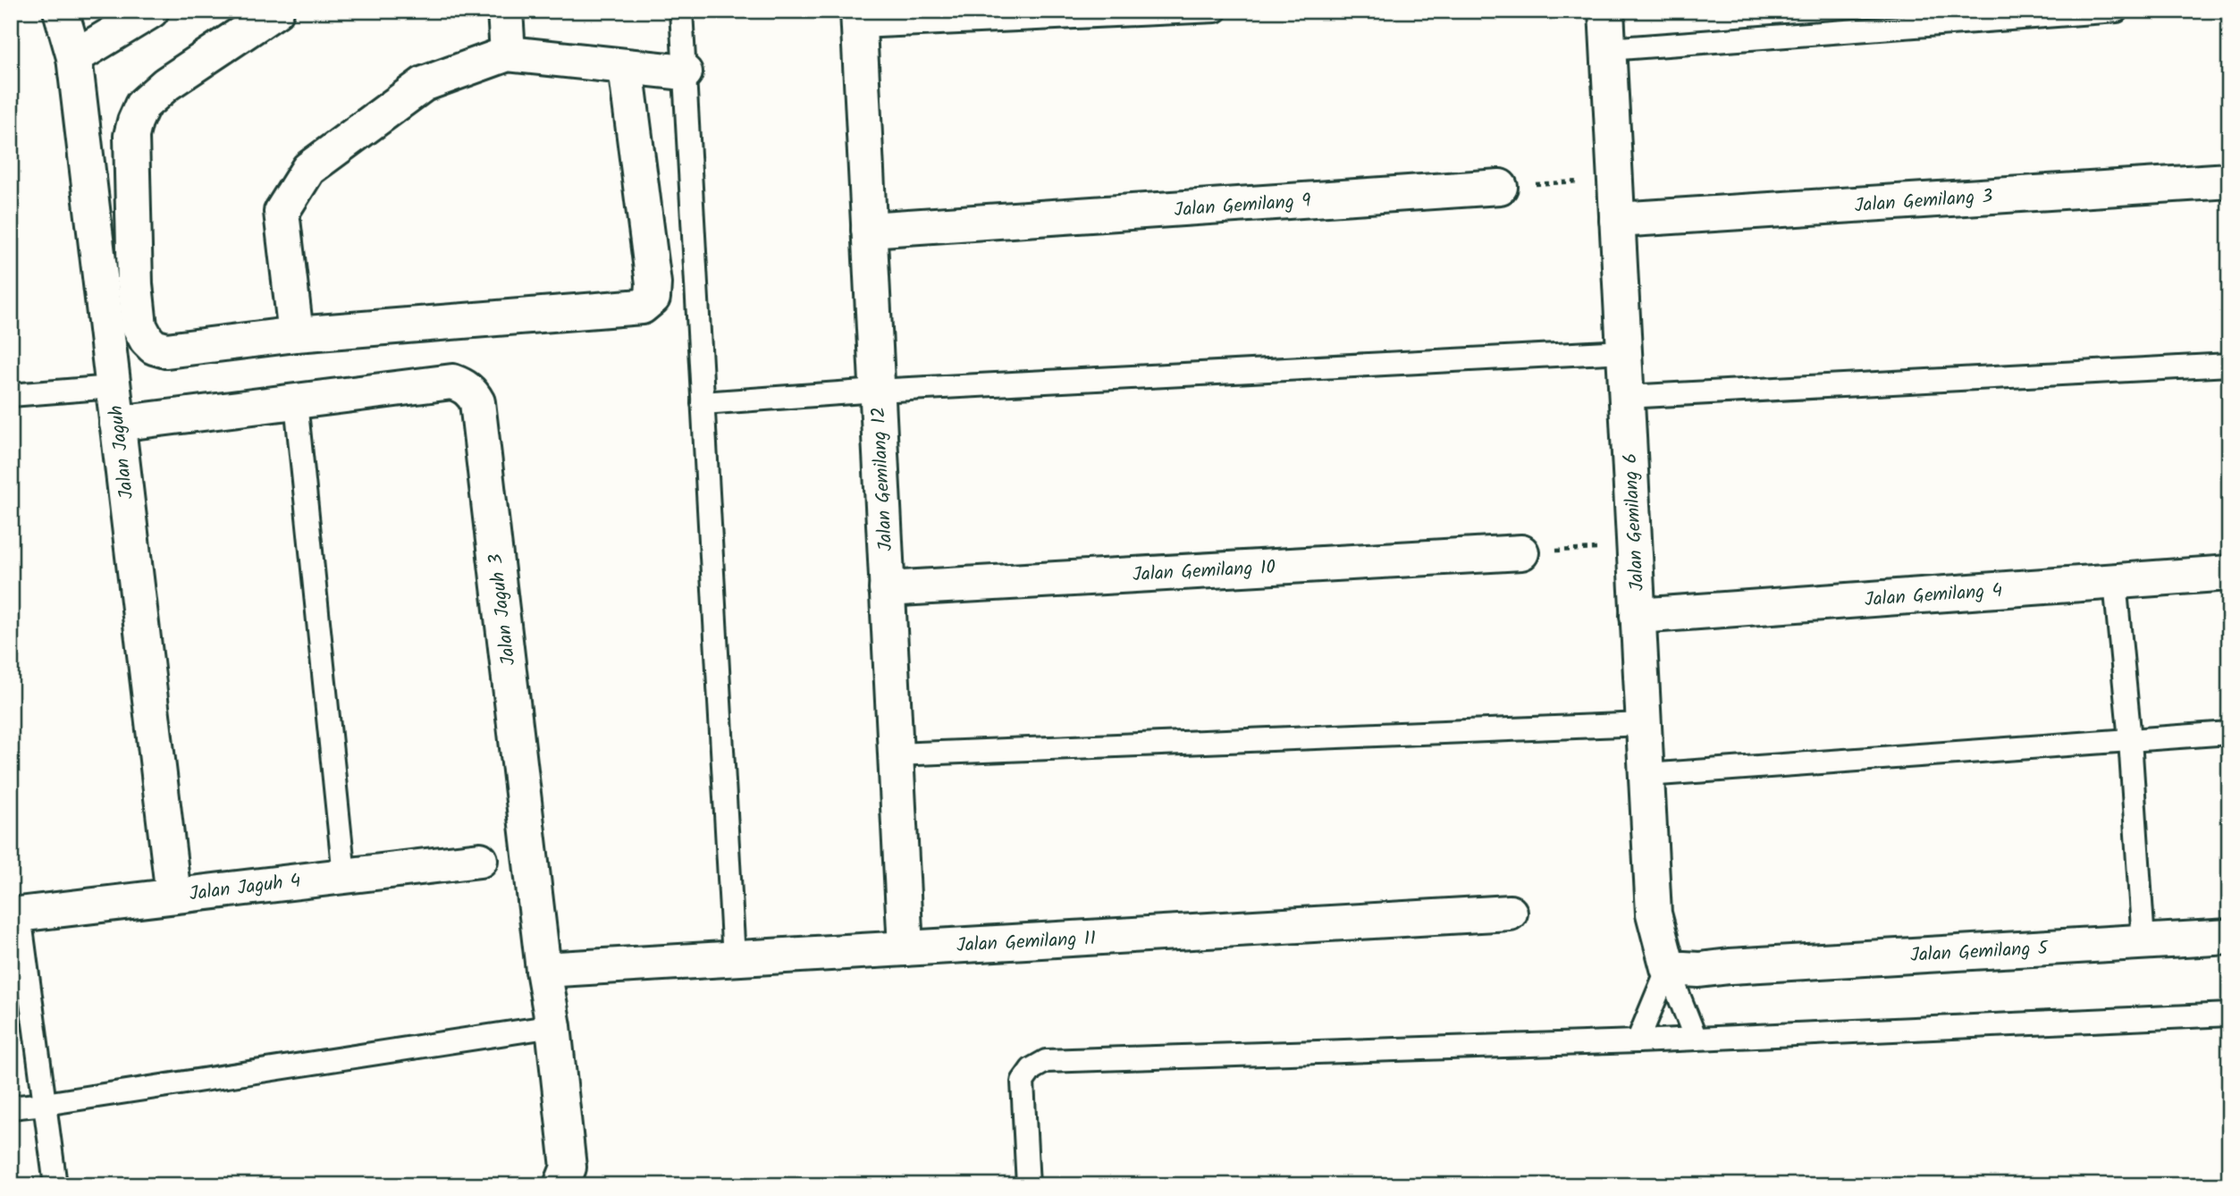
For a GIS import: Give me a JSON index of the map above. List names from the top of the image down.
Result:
{
  "streets": {
    "street": [
      "Jalan Gemilang 3",
      "Jalan Gemilang 9",
      "Jalan Jaguh",
      "Jalan Gemilang 12",
      "Jalan Gemilang 6",
      "Jalan Gemilang 10",
      "Jalan Gemilang 4",
      "Jalan Jaguh 3",
      "Jalan Jaguh 4",
      "Jalan Gemilang 11",
      "Jalan Gemilang 5"
    ]
  },
  "crossings": [
    ["Jalan Gemilang 3", "Jalan Gemilang 6"],
    ["Jalan Gemilang 9", "Jalan Gemilang 12"],
    ["Jalan Jaguh", "Jalan Jaguh 3"],
    ["Jalan Jaguh", "Jalan Jaguh 4"],
    ["Jalan Gemilang 12", "Jalan Gemilang 10"],
    ["Jalan Gemilang 12", "Jalan Gemilang 11"],
    ["Jalan Gemilang 6", "Jalan Gemilang 4"],
    ["Jalan Gemilang 6", "Jalan Gemilang 5"],
    ["Jalan Jaguh 3", "Jalan Gemilang 11"]
  ]
}
